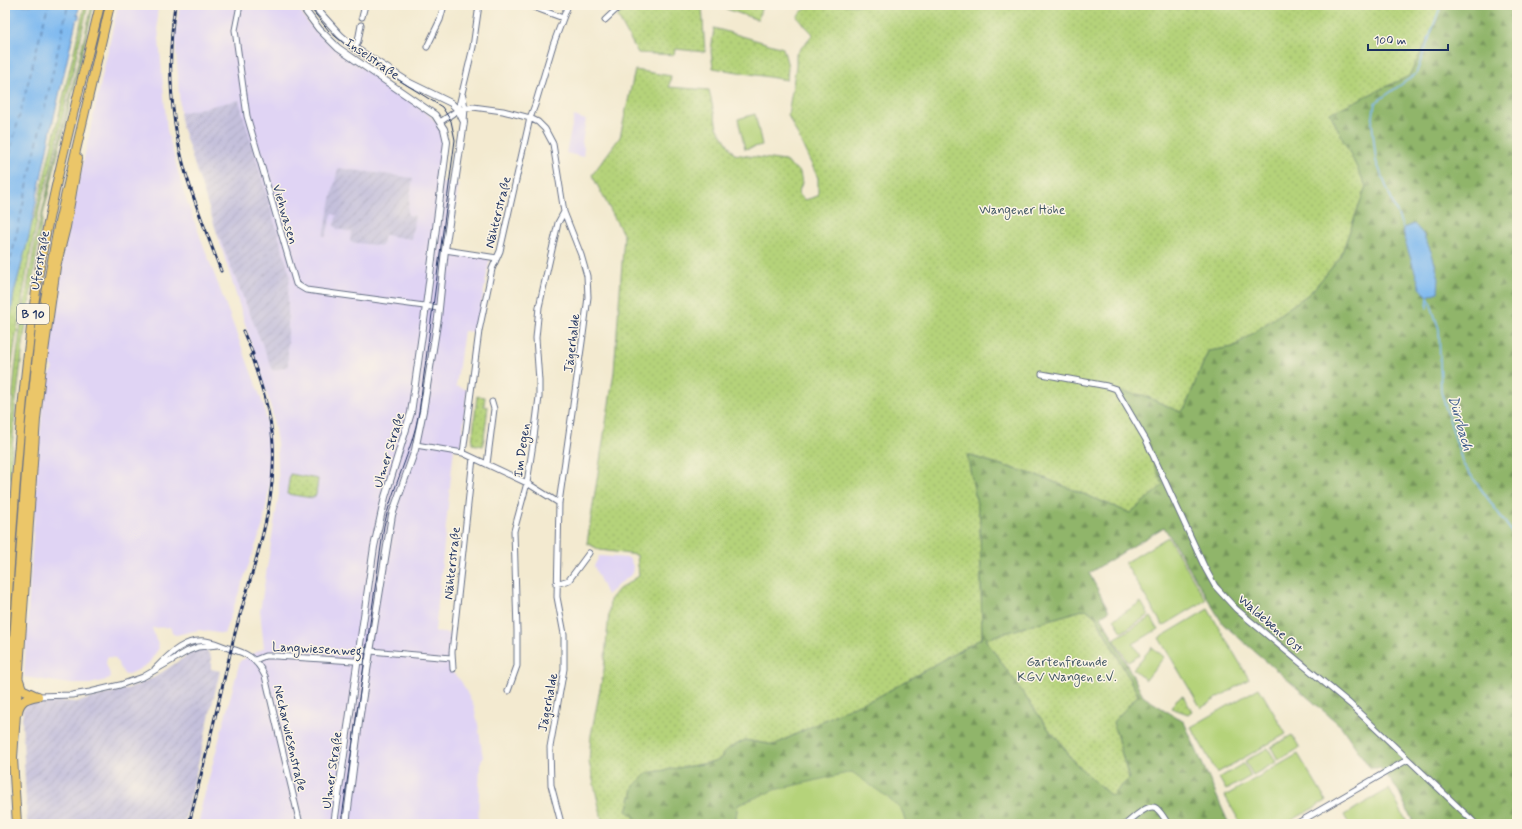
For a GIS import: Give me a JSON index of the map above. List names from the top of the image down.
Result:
{
  "streets": {
    "highway": ["Uferstraße", "B 10"],
    "street": [
      "Inselstraße",
      "Nähterstraße",
      "Viehwasen",
      "Jägerhalde",
      "Ulmer Straße",
      "Im Degen",
      "Waldebene Ost",
      "Langwiesenweg",
      "Neckarwiesenstraße"
    ]
  },
  "crossings": [
    ["Inselstraße", "Ulmer Straße"],
    ["Nähterstraße", "Jägerhalde"],
    ["Nähterstraße", "Langwiesenweg"],
    ["Viehwasen", "Ulmer Straße"],
    ["Jägerhalde", "Im Degen"],
    ["Ulmer Straße", "Langwiesenweg"],
    ["Langwiesenweg", "Neckarwiesenstraße"]
  ],
  "water": ["Dürrbach"],
  "parks": ["Wangener Höhe", "Gartenfreunde KGV Wangen e.V."],
  "scale_bar": "100 m"
}
